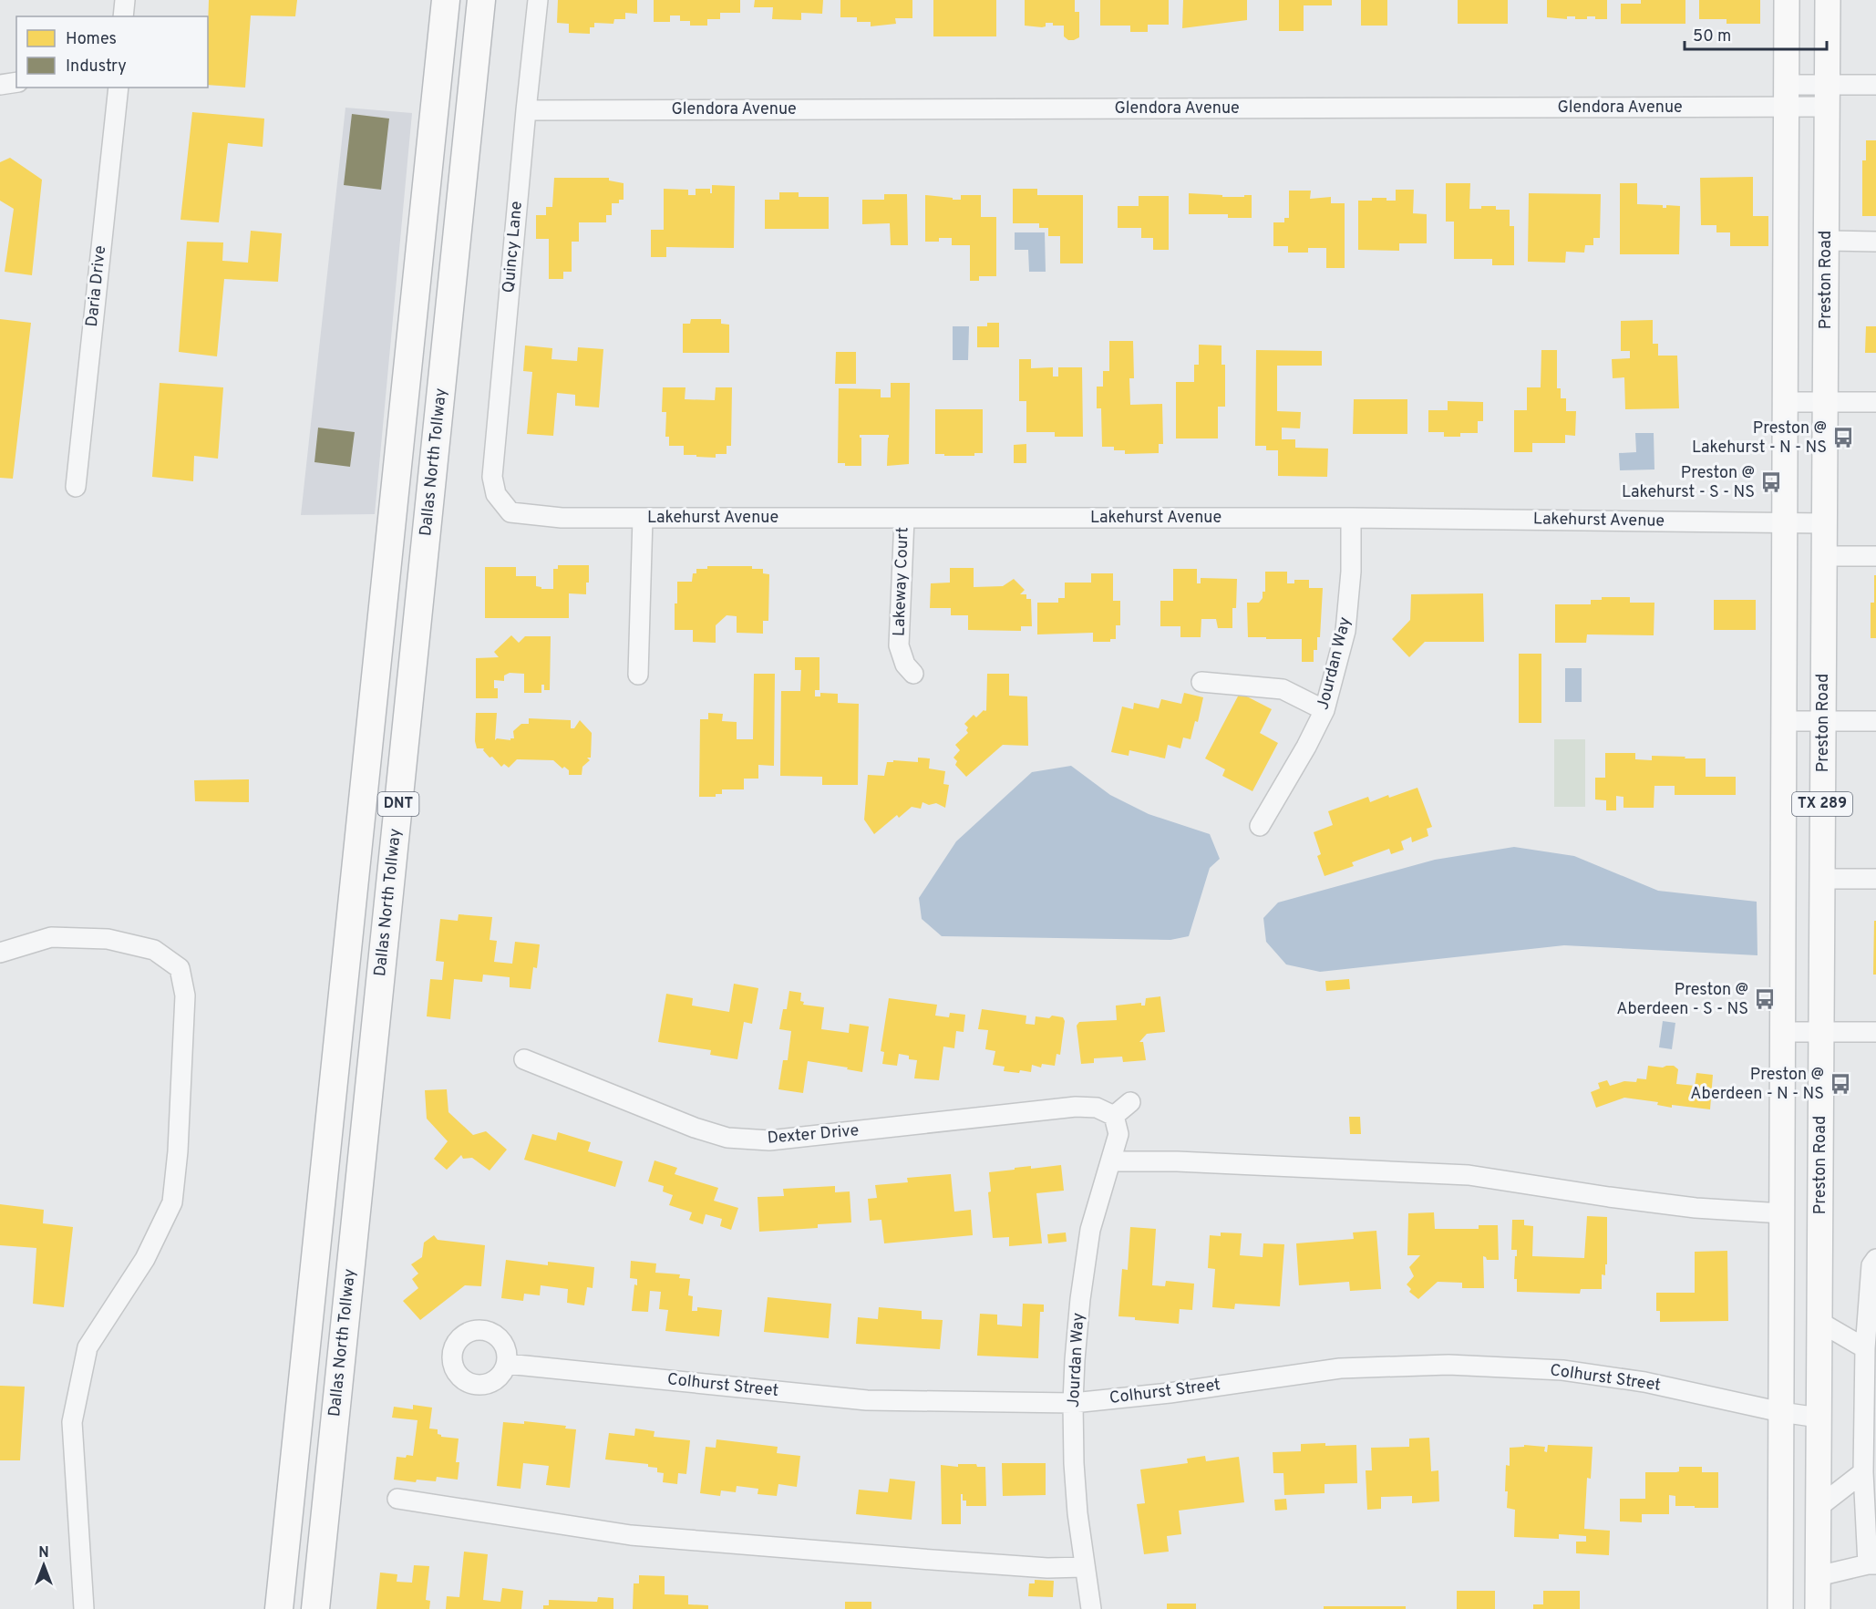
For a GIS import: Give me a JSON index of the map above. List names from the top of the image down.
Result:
{
  "streets": {
    "highway": ["Dallas North Tollway", "DNT"],
    "main road": ["Preston Road", "TX 289"],
    "street": [
      "Glendora Avenue",
      "Quincy Lane",
      "Daria Drive",
      "Lakehurst Avenue",
      "Lakeway Court",
      "Jourdan Way",
      "Dexter Drive",
      "Colhurst Street"
    ]
  },
  "crossings": [
    ["Glendora Avenue", "Quincy Lane"],
    ["Glendora Avenue", "Preston Road"],
    ["Glendora Avenue", "TX 289"],
    ["Quincy Lane", "Lakehurst Avenue"],
    ["Preston Road", "Lakehurst Avenue"],
    ["Preston Road", "Colhurst Street"],
    ["Lakehurst Avenue", "Lakeway Court"],
    ["Lakehurst Avenue", "Jourdan Way"],
    ["Lakehurst Avenue", "TX 289"],
    ["Jourdan Way", "Dexter Drive"],
    ["Jourdan Way", "Colhurst Street"],
    ["TX 289", "Colhurst Street"]
  ],
  "places": {
    "bus stop": [
      "Preston @ Lakehurst - N - NS",
      "Preston @ Lakehurst - S - NS",
      "Preston @ Aberdeen - S - NS",
      "Preston @ Aberdeen - N - NS"
    ]
  },
  "legend": ["Homes", "Industry"],
  "scale_bar": "50 m",
  "north": "top"
}
